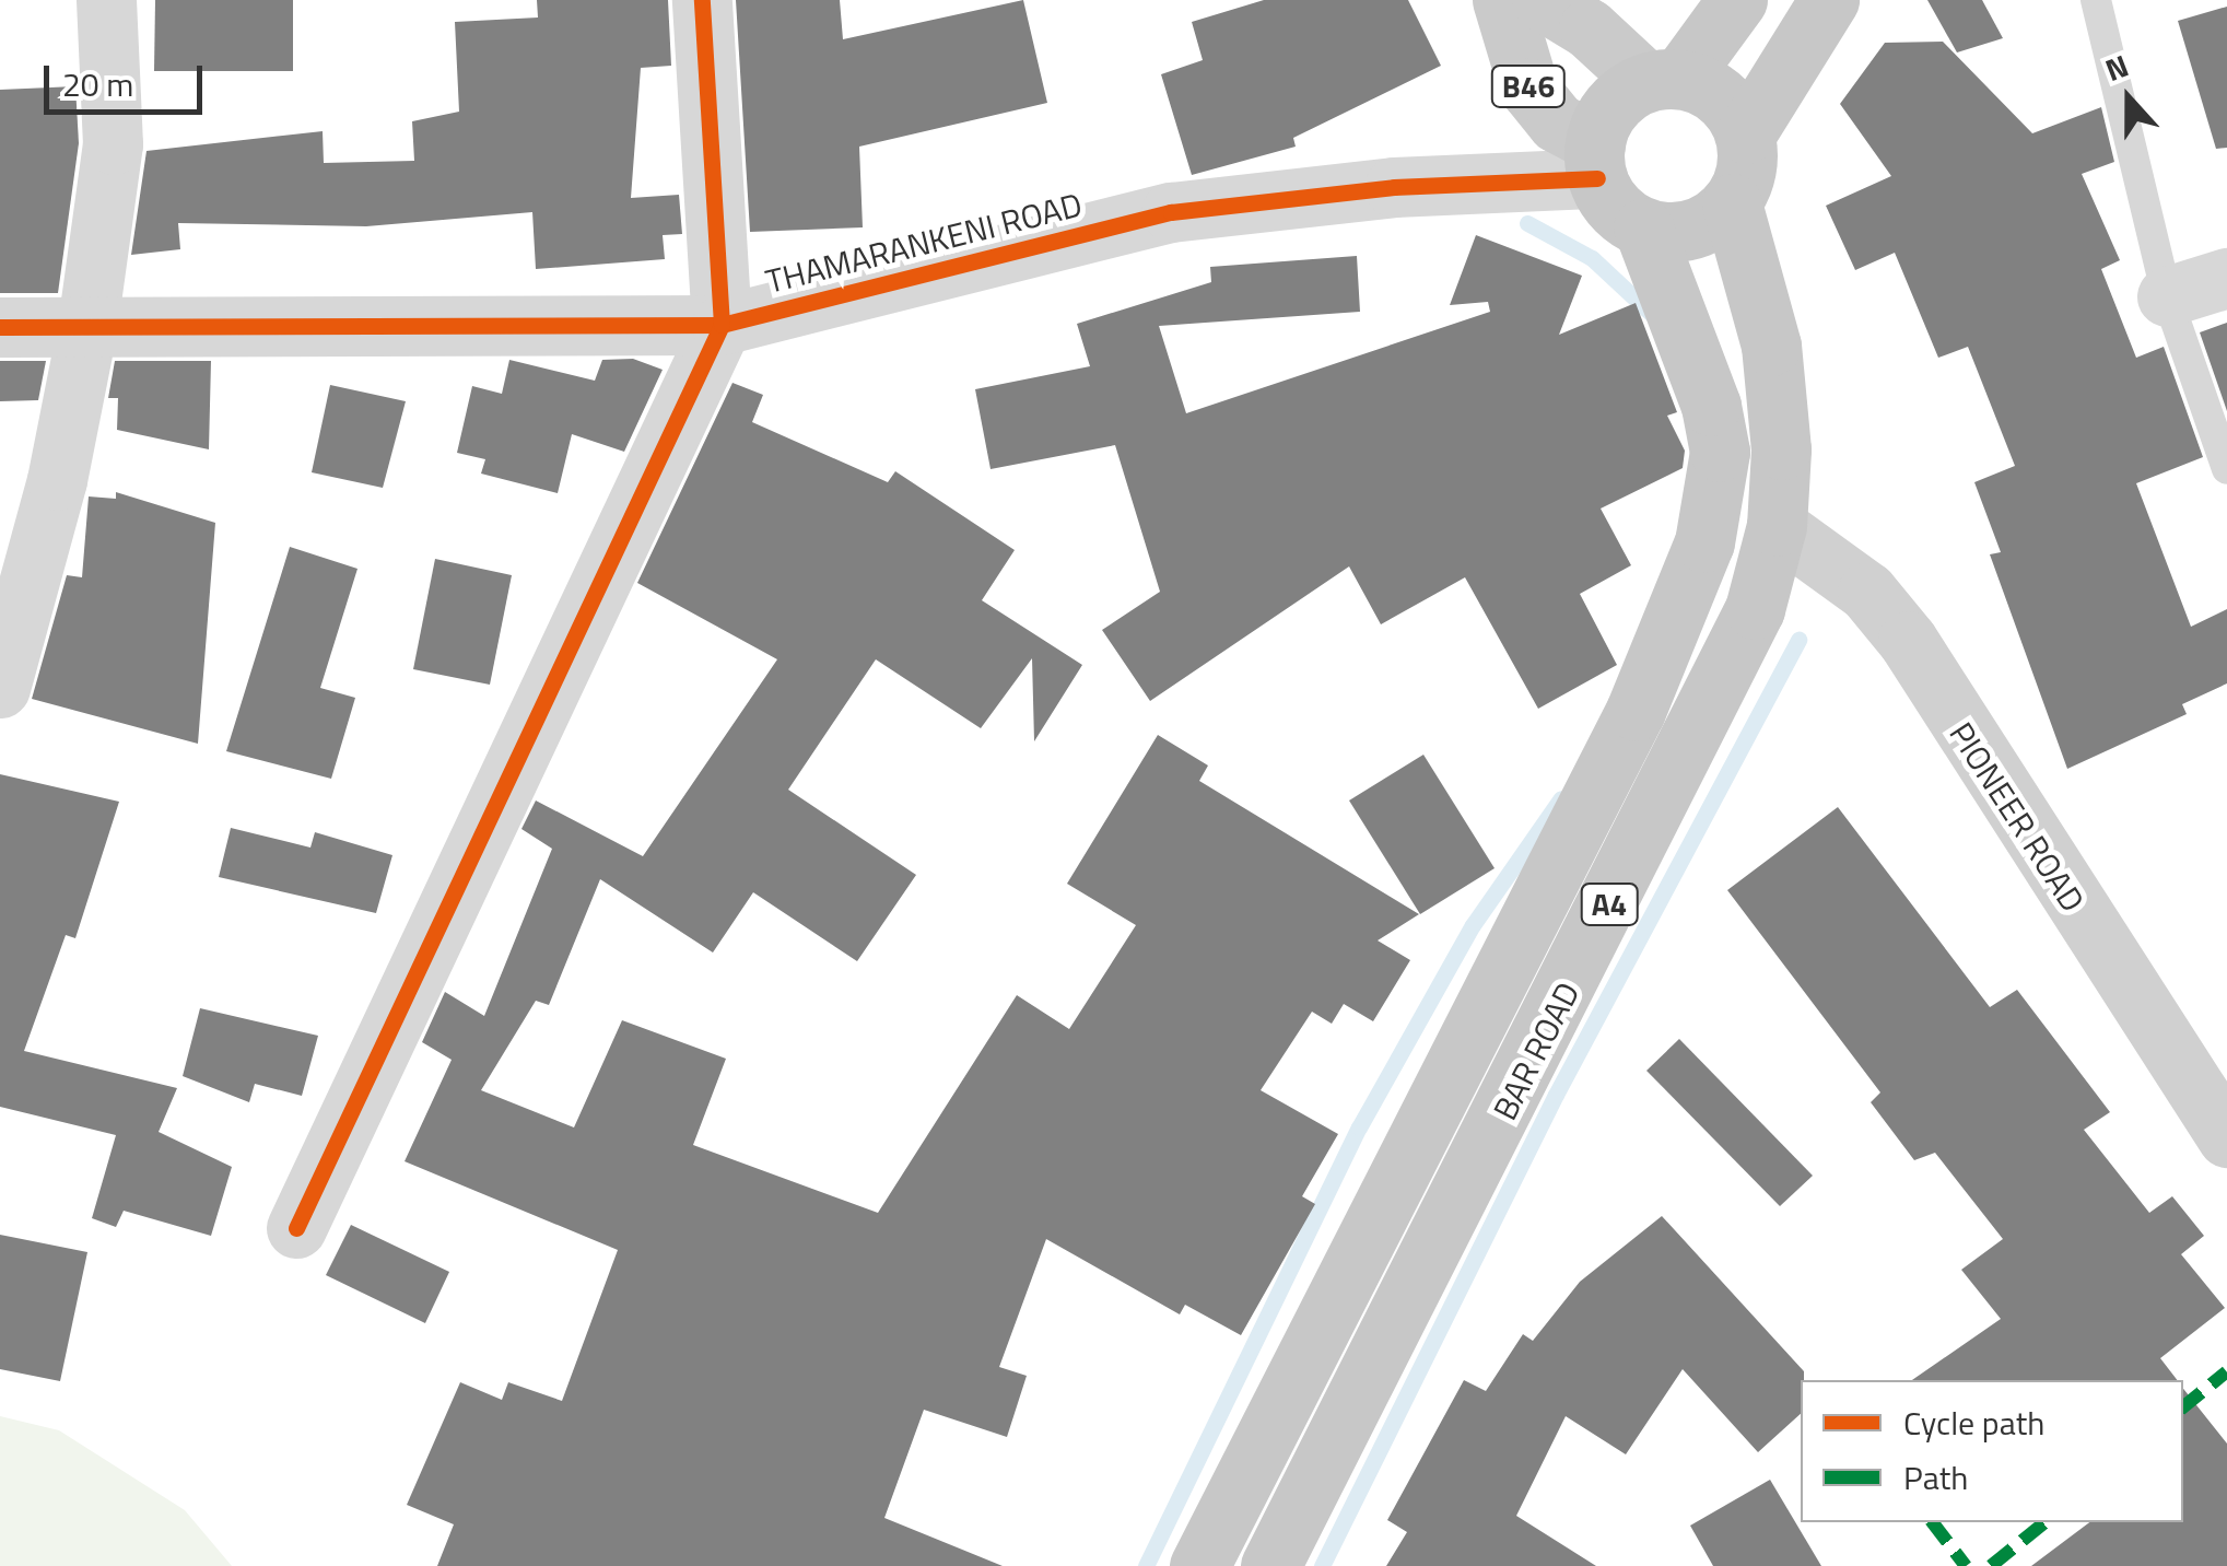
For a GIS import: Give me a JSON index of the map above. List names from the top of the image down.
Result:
{
  "streets": {
    "highway": ["A4", "BAR ROAD"],
    "main road": ["B46", "PIONEER ROAD"],
    "street": ["THAMARANKENI ROAD"]
  },
  "crossings": [
    ["B46", "THAMARANKENI ROAD"],
    ["B46", "BAR ROAD"],
    ["THAMARANKENI ROAD", "BAR ROAD"],
    ["PIONEER ROAD", "BAR ROAD"]
  ],
  "legend": ["Cycle path", "Path"],
  "scale_bar": "20 m",
  "north": "top"
}
